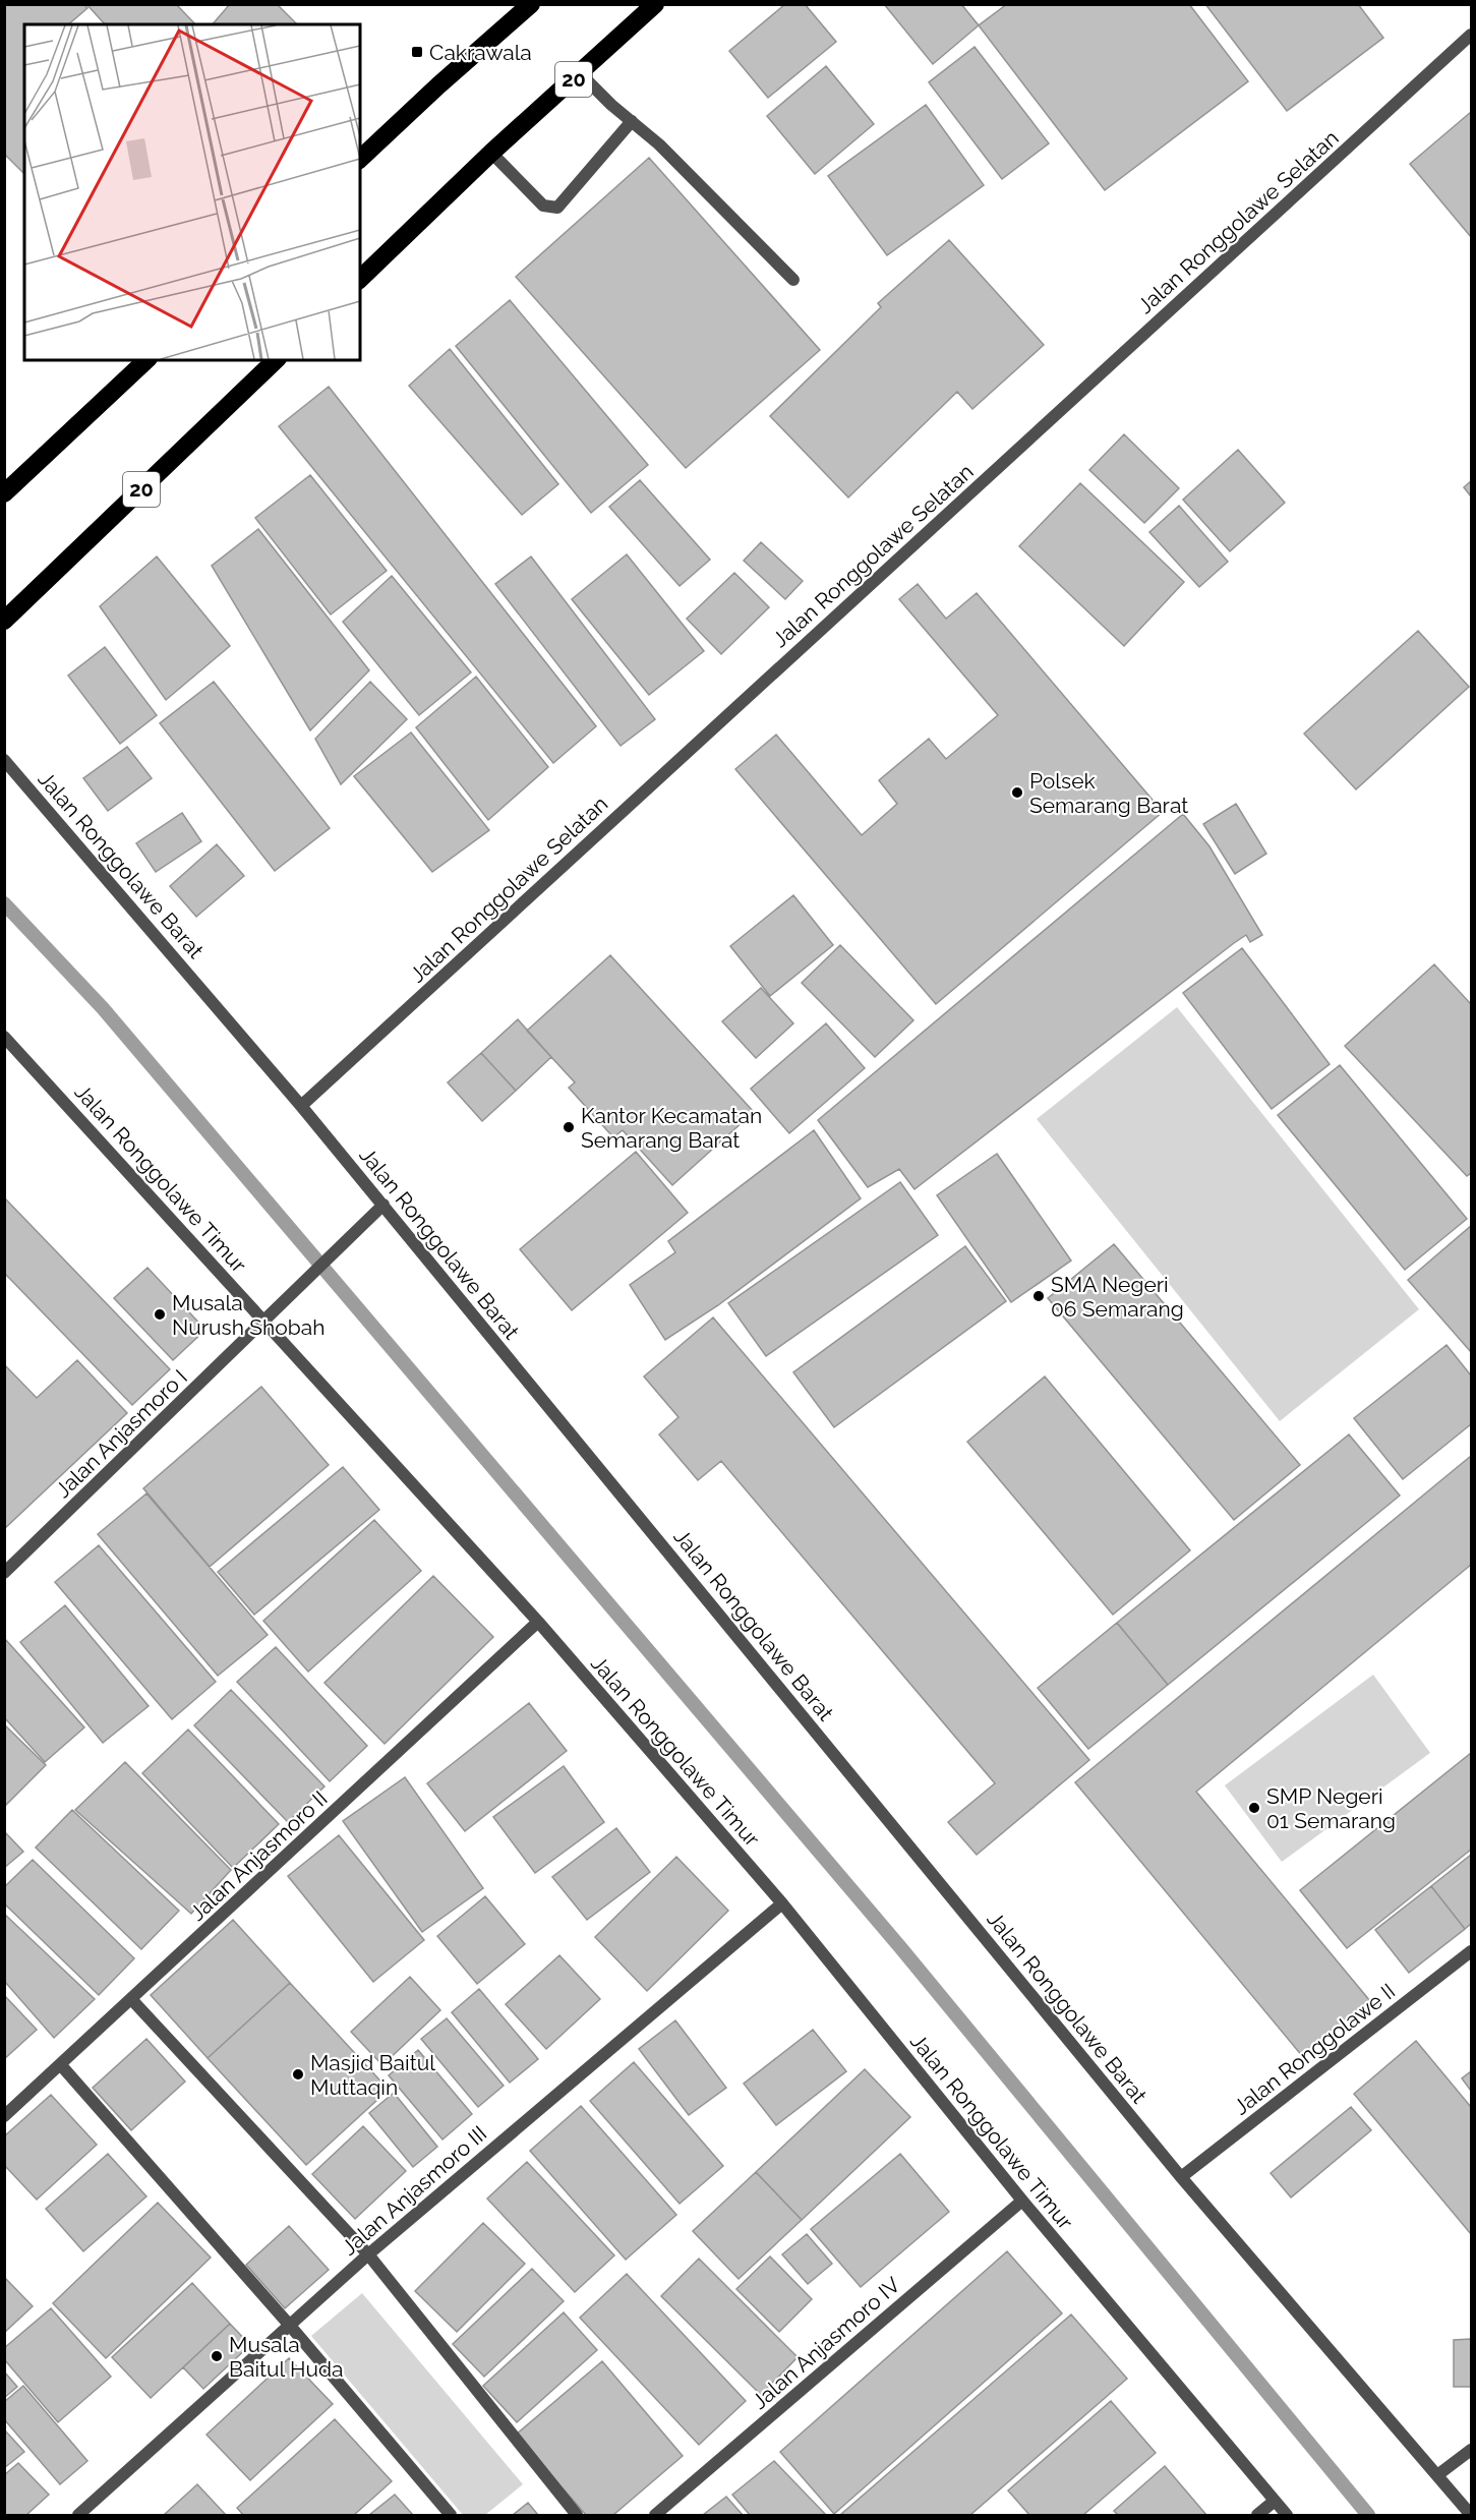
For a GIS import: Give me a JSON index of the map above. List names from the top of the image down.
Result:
{
  "streets": {
    "highway": ["20"],
    "street": [
      "Jalan Ronggolawe Selatan",
      "Jalan Ronggolawe Barat",
      "Jalan Ronggolawe Timur",
      "Jalan Anjasmoro I",
      "Jalan Anjasmoro II",
      "Jalan Ronggolawe II",
      "Jalan Anjasmoro III",
      "Jalan Anjasmoro IV"
    ]
  },
  "crossings": [
    ["Jalan Ronggolawe Selatan", "Jalan Ronggolawe Barat"],
    ["Jalan Ronggolawe Barat", "Jalan Anjasmoro I"],
    ["Jalan Ronggolawe Barat", "Jalan Ronggolawe II"],
    ["Jalan Ronggolawe Timur", "Jalan Anjasmoro I"],
    ["Jalan Ronggolawe Timur", "Jalan Anjasmoro II"],
    ["Jalan Ronggolawe Timur", "Jalan Anjasmoro III"],
    ["Jalan Ronggolawe Timur", "Jalan Anjasmoro IV"]
  ],
  "places": {
    "transit": ["Cakrawala"],
    "other": [
      "Polsek Semarang Barat",
      "Kantor Kecamatan Semarang Barat",
      "SMA Negeri 06 Semarang",
      "Musala Nurush Shobah",
      "SMP Negeri 01 Semarang",
      "Masjid Baitul Muttaqin",
      "Musala Baitul Huda"
    ]
  }
}
